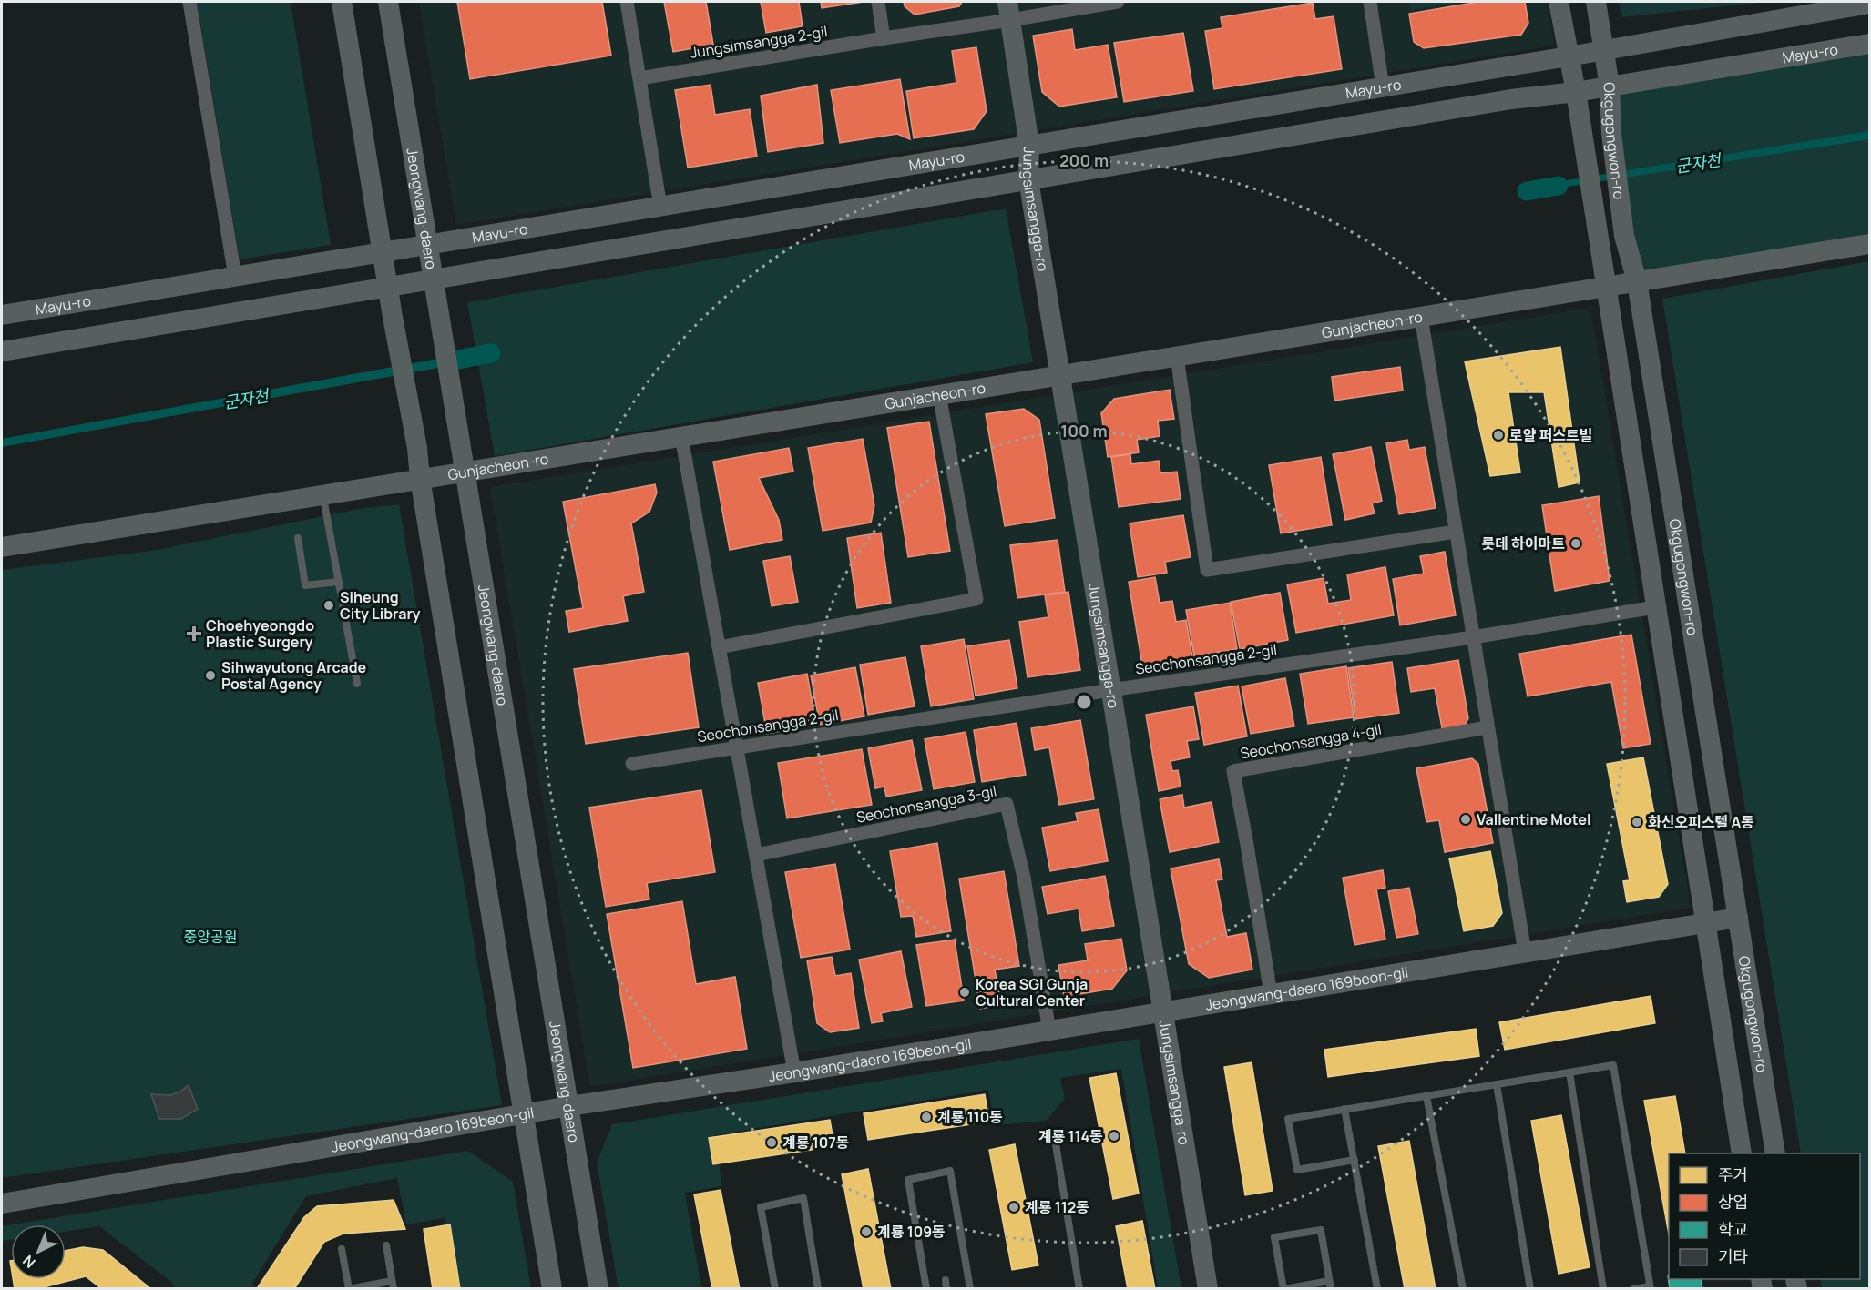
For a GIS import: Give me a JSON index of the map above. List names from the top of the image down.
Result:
{
  "streets": {
    "street": [
      "Jungsimsangga 2-gil",
      "Mayu-ro",
      "Okgugongwon-ro",
      "Jeongwang-daero",
      "Jungsimsangga-ro",
      "Gunjacheon-ro",
      "Seochonsangga 2-gil",
      "Seochonsangga 4-gil",
      "Seochonsangga 3-gil",
      "Jeongwang-daero 169beon-gil"
    ]
  },
  "crossings": [
    ["Jungsimsangga 2-gil", "Jungsimsangga-ro"],
    ["Mayu-ro", "Okgugongwon-ro"],
    ["Mayu-ro", "Jeongwang-daero"],
    ["Mayu-ro", "Jungsimsangga-ro"],
    ["Okgugongwon-ro", "Gunjacheon-ro"],
    ["Okgugongwon-ro", "Seochonsangga 2-gil"],
    ["Okgugongwon-ro", "Jeongwang-daero 169beon-gil"],
    ["Jeongwang-daero", "Gunjacheon-ro"],
    ["Jeongwang-daero", "Jeongwang-daero 169beon-gil"],
    ["Jungsimsangga-ro", "Gunjacheon-ro"],
    ["Jungsimsangga-ro", "Seochonsangga 2-gil"],
    ["Jungsimsangga-ro", "Jeongwang-daero 169beon-gil"],
    ["Seochonsangga 4-gil", "Jeongwang-daero 169beon-gil"],
    ["Seochonsangga 3-gil", "Jeongwang-daero 169beon-gil"]
  ],
  "water": ["군자천"],
  "parks": ["중앙공원"],
  "places": {
    "other": [
      "로얄 퍼스트빌",
      "롯데 하이마트",
      "Siheung City Library",
      "Sihwayutong Arcade Postal Agency",
      "Vallentine Motel",
      "화신오피스텔 A동",
      "Korea SGI Gunja Cultural Center",
      "계룡 110동",
      "계룡 114동",
      "계룡 107동",
      "계룡 112동",
      "계룡 109동"
    ],
    "health": ["Choehyeongdo Plastic Surgery"]
  },
  "legend": [
    "주거",
    "상업",
    "학교",
    "기타"
  ],
  "north": "bottom left",
  "rings": ["200 m", "100 m"]
}
